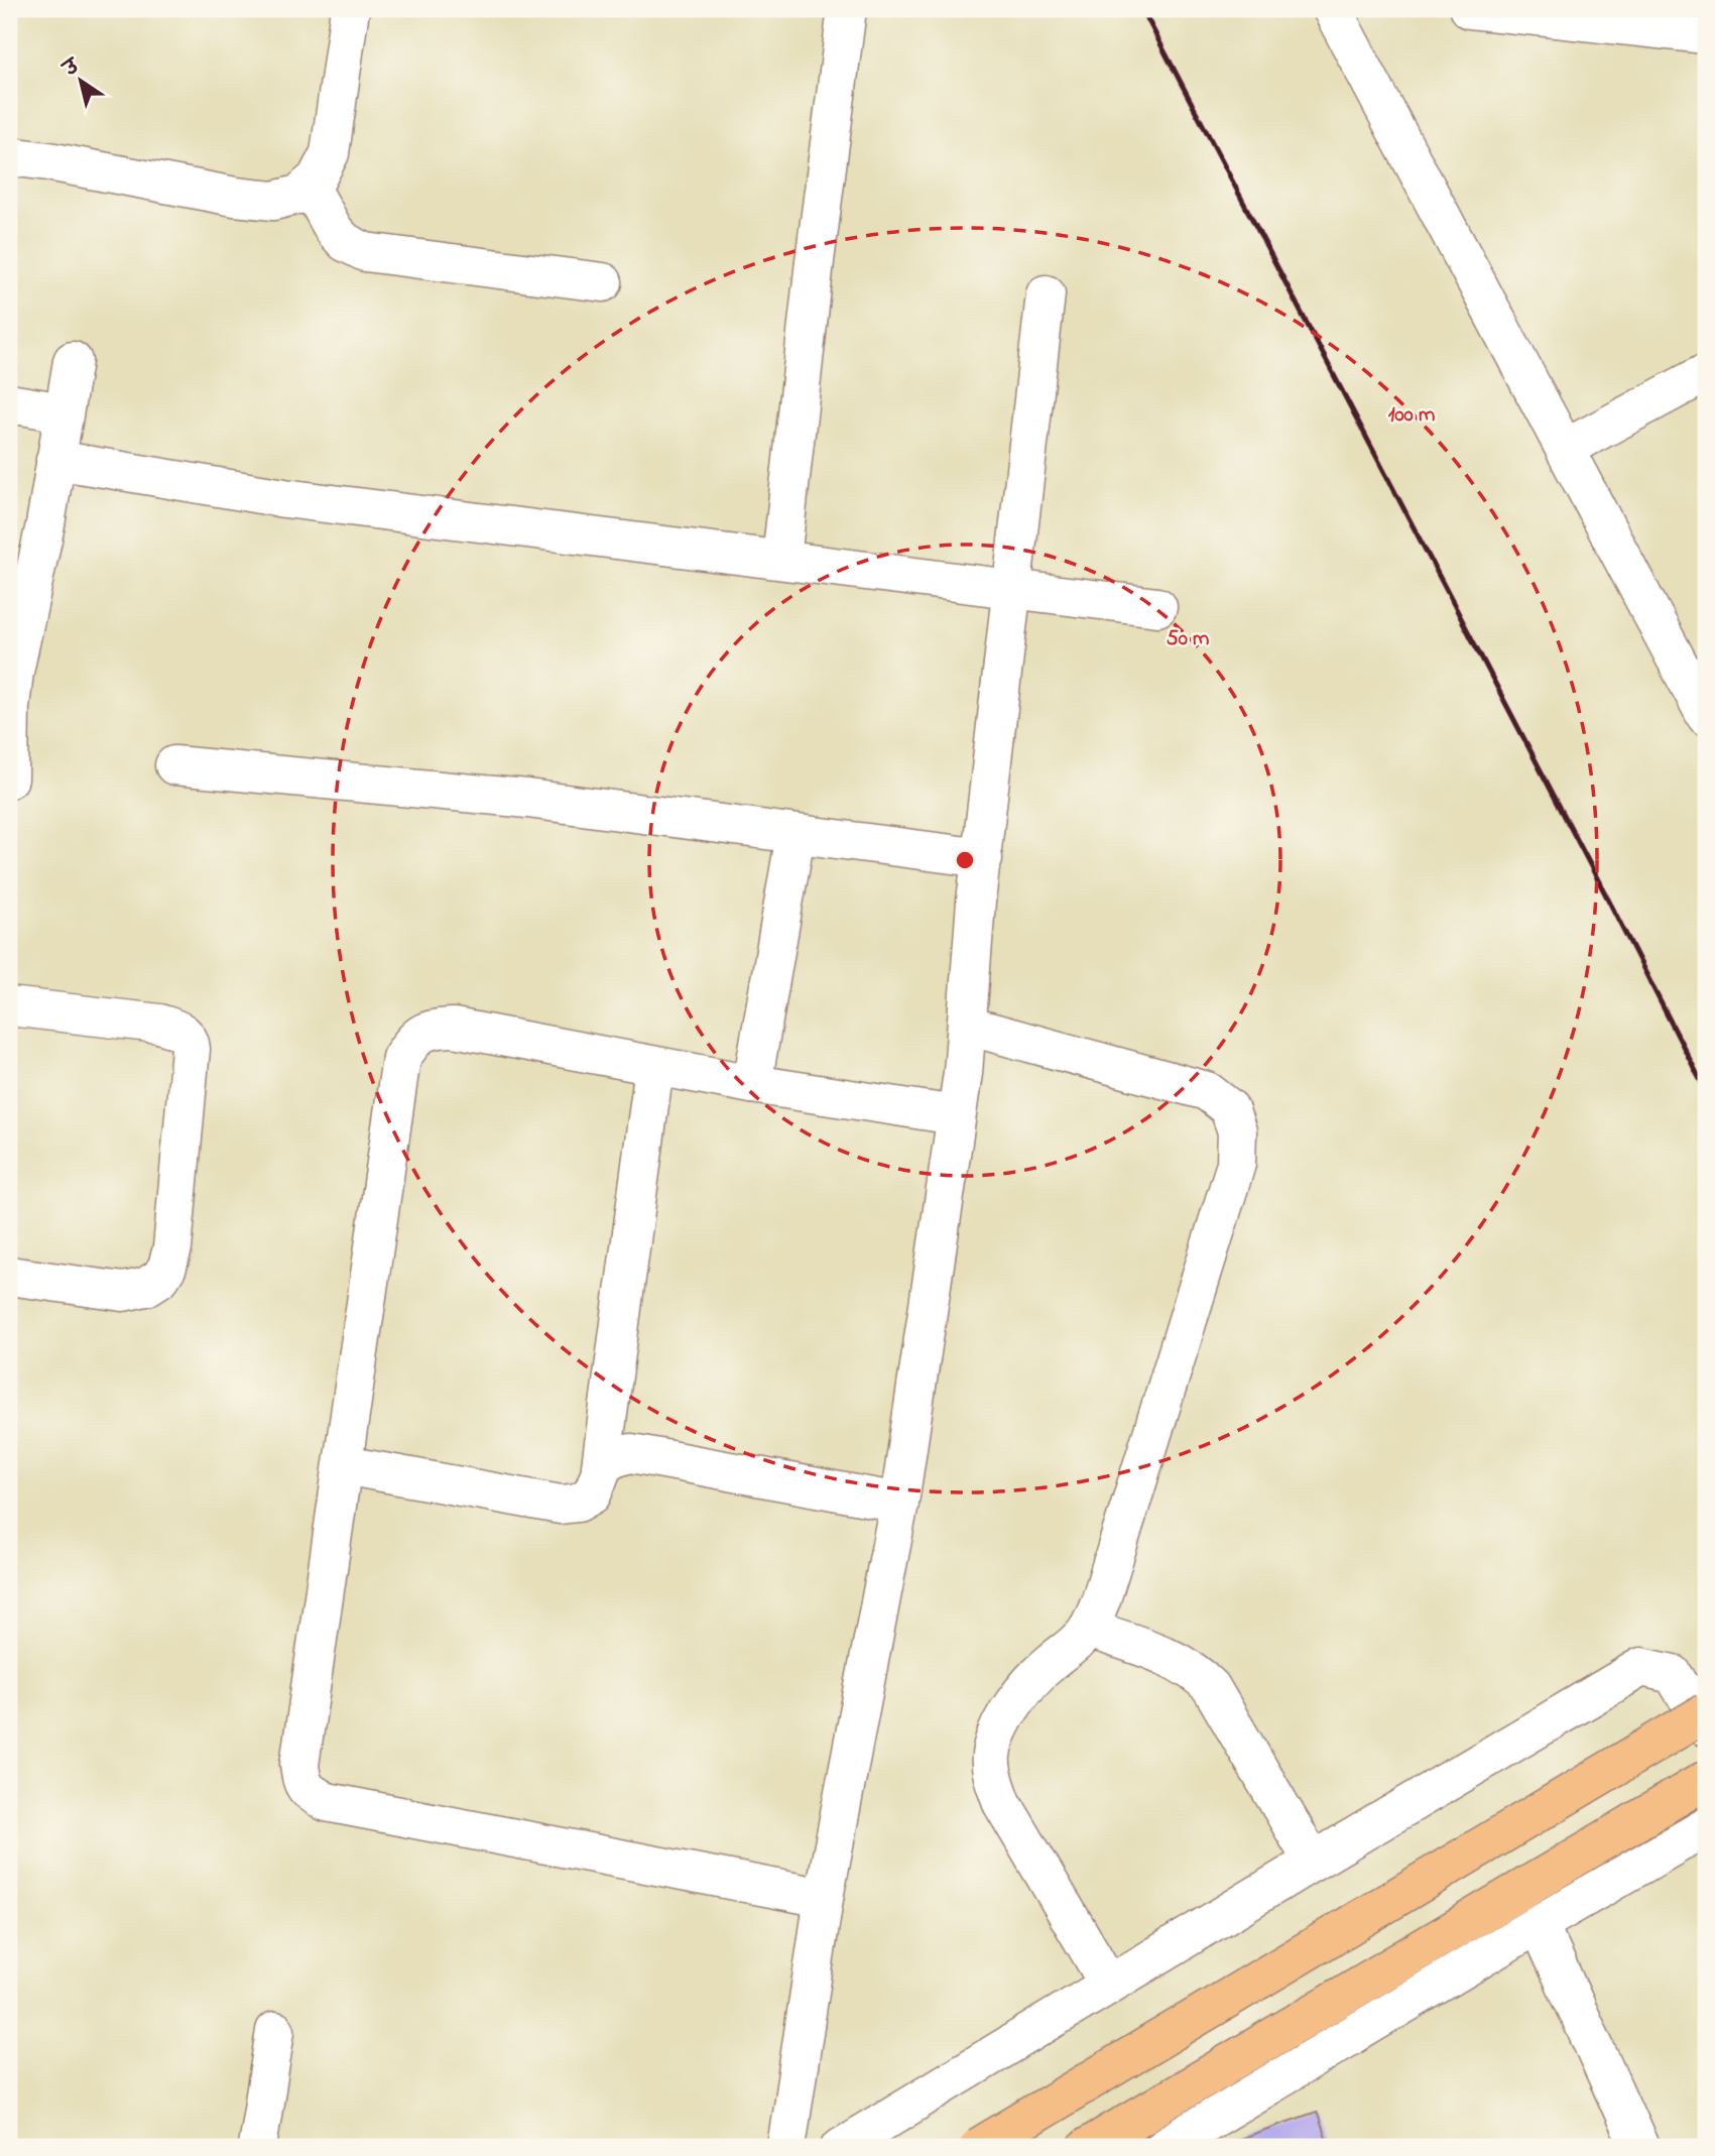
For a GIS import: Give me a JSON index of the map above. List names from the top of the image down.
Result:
{
  "north": "top left",
  "rings": ["100 m", "50 m"]
}
